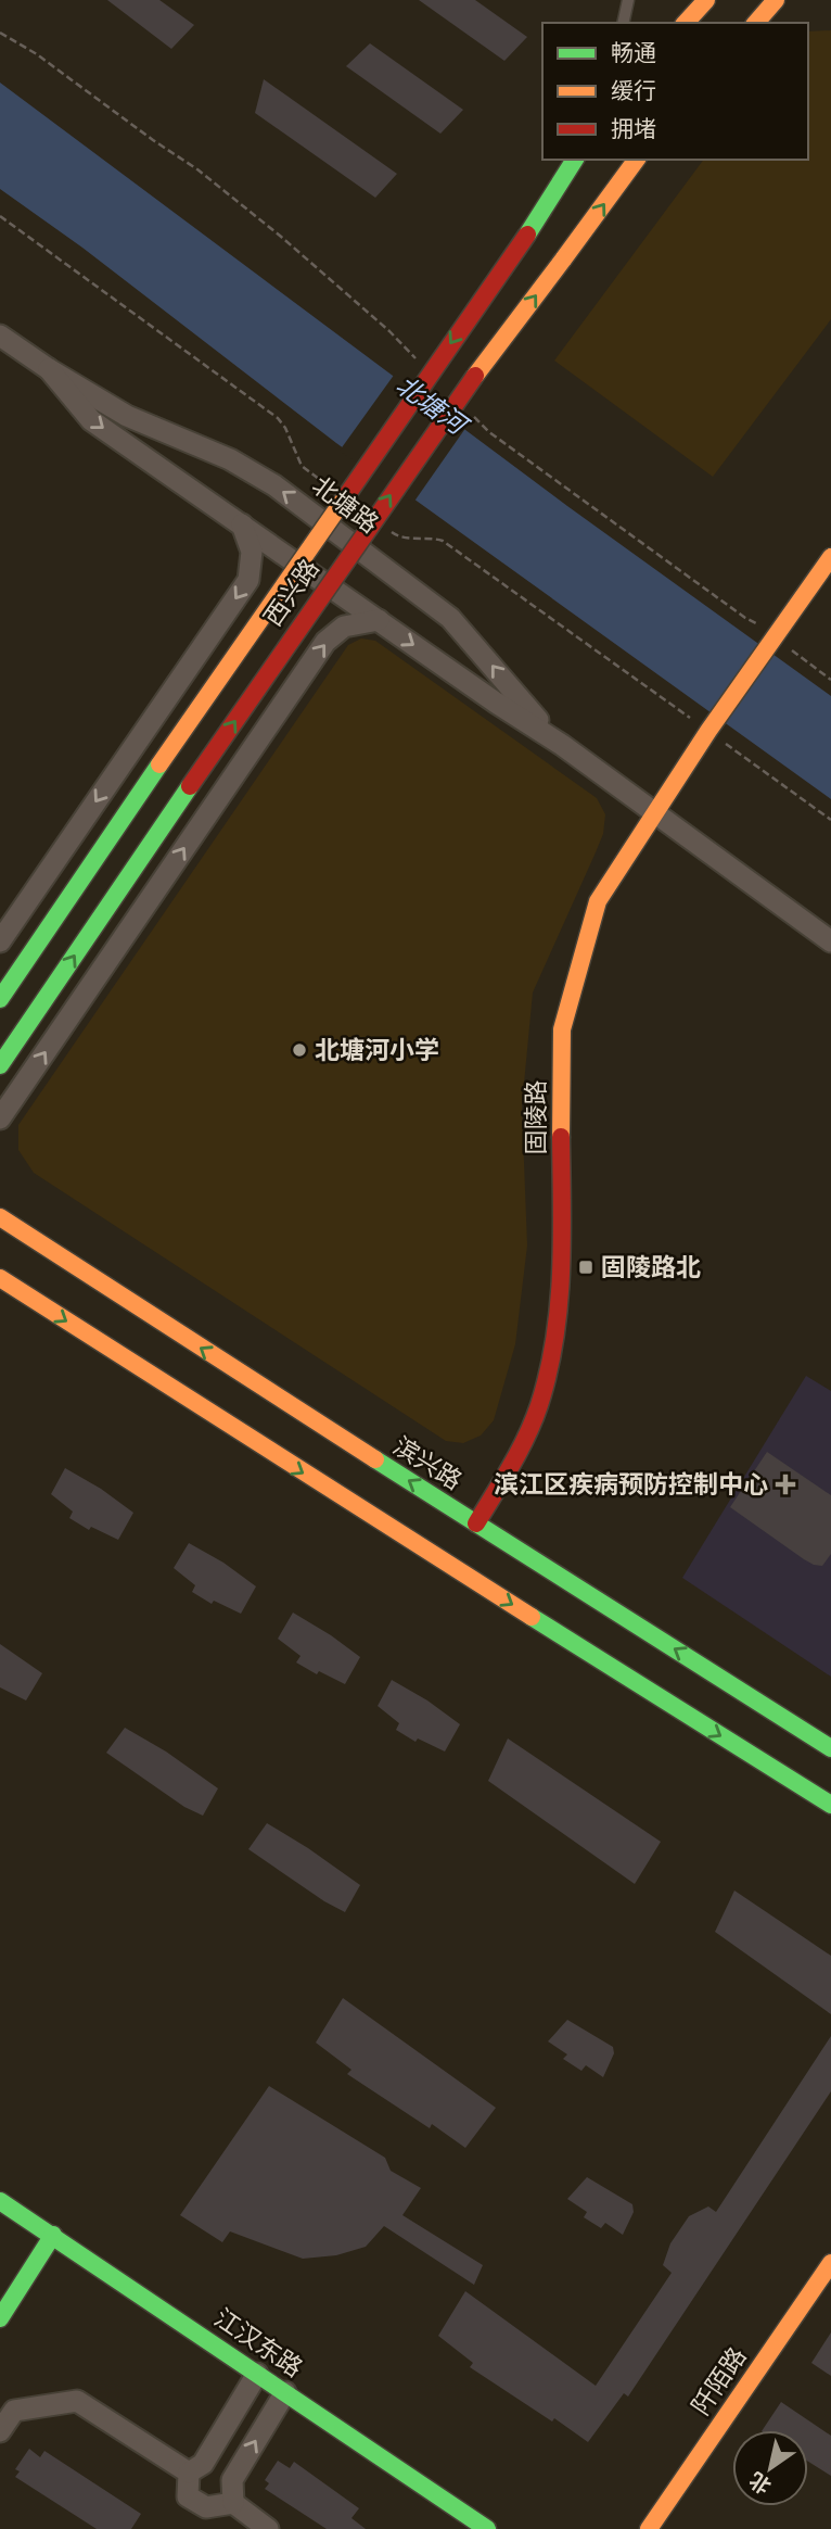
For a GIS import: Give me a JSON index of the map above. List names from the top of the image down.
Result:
{
  "streets": {
    "main road": [
      "西兴路",
      "固陵路",
      "滨兴路",
      "江汉东路",
      "阡陌路"
    ],
    "street": ["北塘路"]
  },
  "crossings": [
    ["北塘路", "西兴路"],
    ["北塘路", "固陵路"],
    ["固陵路", "滨兴路"]
  ],
  "water": ["北塘河"],
  "places": {
    "other": ["北塘河小学"],
    "transit": ["固陵路北"],
    "health": ["滨江区疾病预防控制中心"]
  },
  "legend": ["畅通", "缓行", "拥堵"],
  "north": "bottom left"
}
